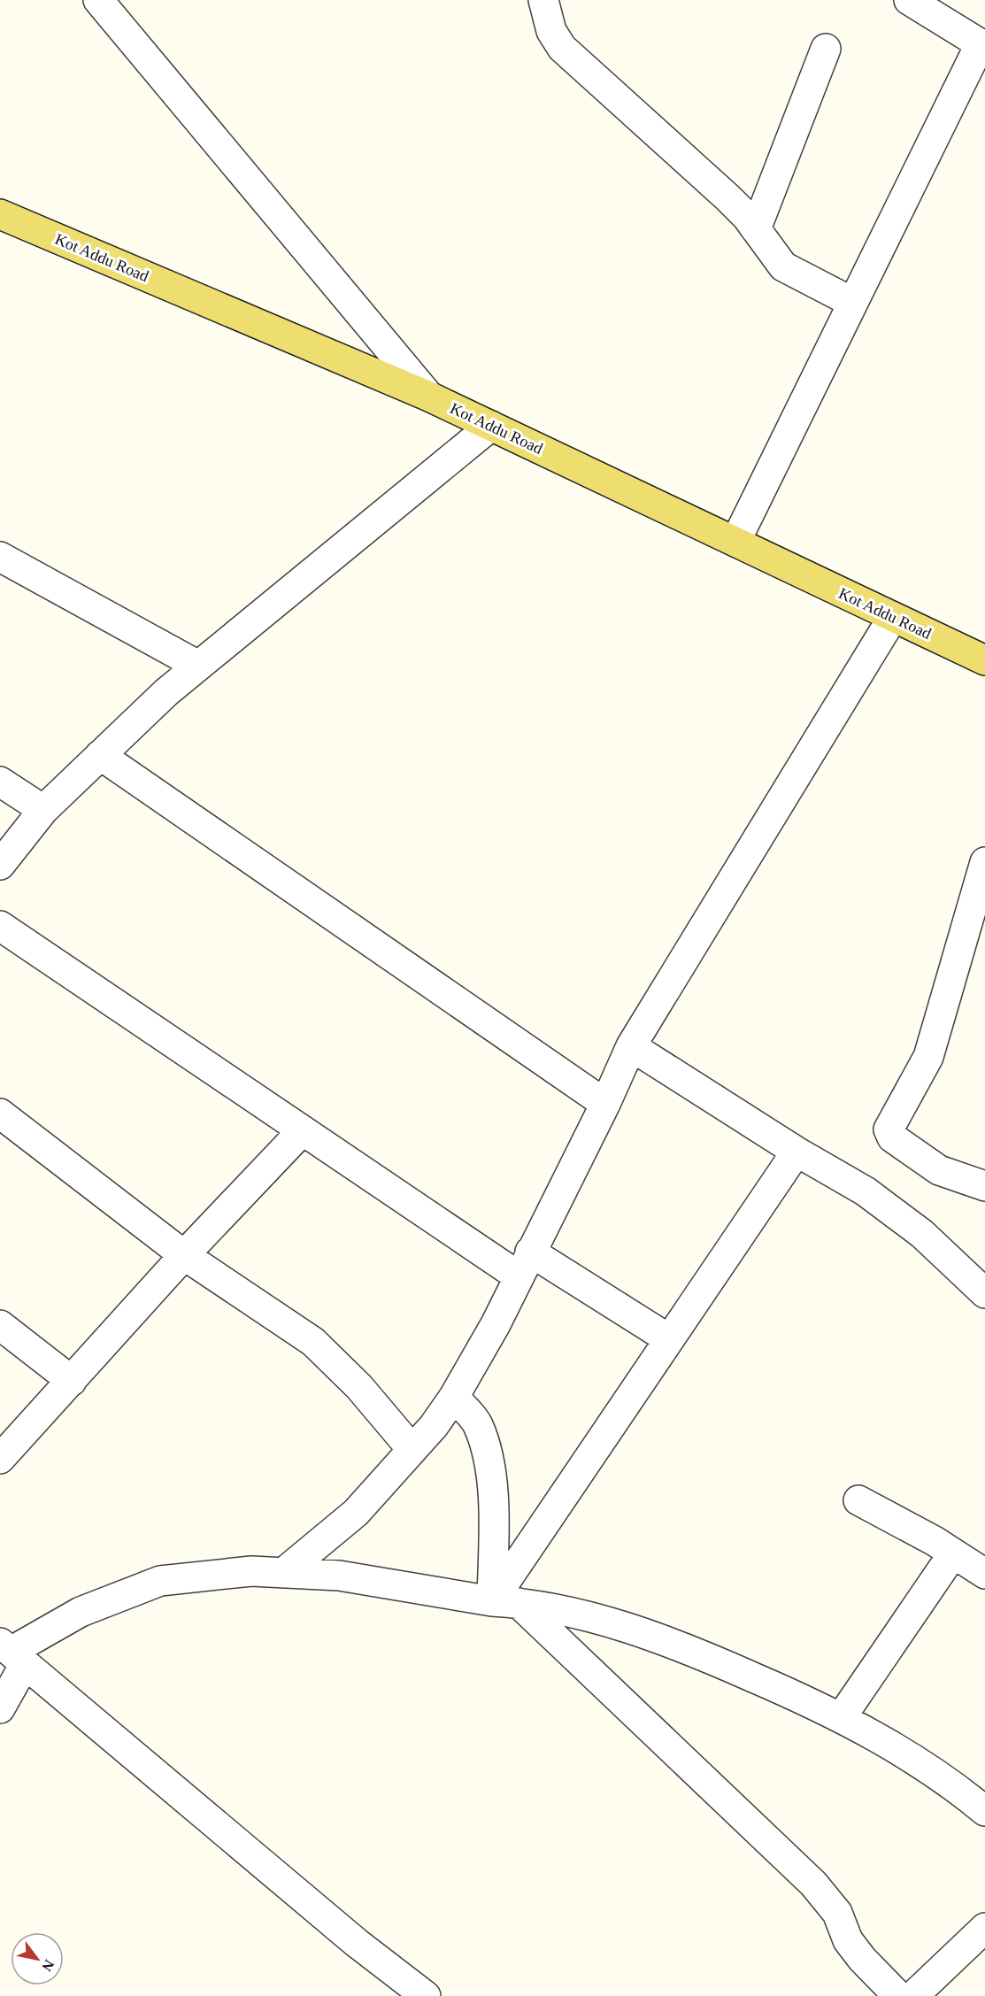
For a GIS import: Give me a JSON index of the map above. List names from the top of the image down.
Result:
{
  "streets": {
    "main road": ["Kot Addu Road"]
  },
  "north": "bottom right"
}
